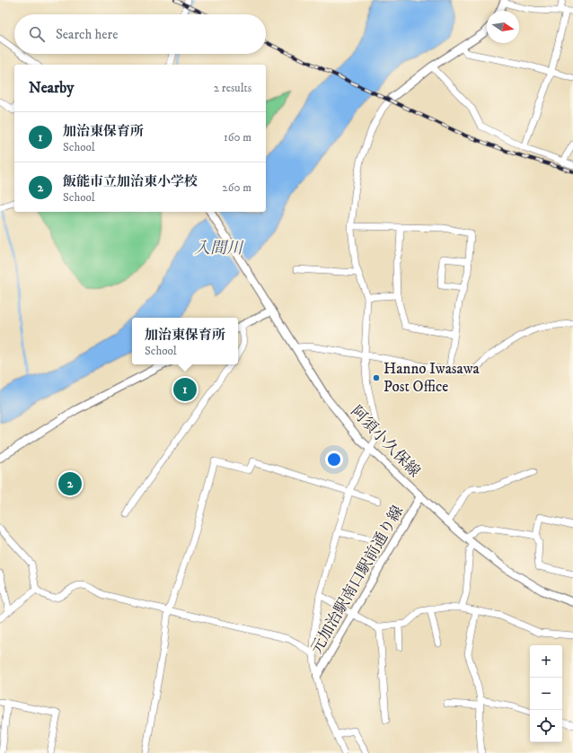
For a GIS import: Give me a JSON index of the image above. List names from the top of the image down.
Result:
{
  "streets": {
    "street": ["阿須小久保線", "元加治駅南口駅前通り線"]
  },
  "crossings": [
    ["阿須小久保線", "元加治駅南口駅前通り線"]
  ],
  "water": ["入間川"],
  "places": ["Hanno Iwasawa Post Office"],
  "north": "right",
  "page": {
    "search": "Search here",
    "heading": ["Nearby", "2 results"],
    "list": [
      {
        "mark": "1",
        "name": "加治東保育所",
        "note": "School",
        "value": "160 m"
      },
      {
        "mark": "2",
        "name": "飯能市立加治東小学校",
        "note": "School",
        "value": "260 m"
      }
    ],
    "popup": ["加治東保育所", "School"],
    "pins": ["1", "2"],
    "map_buttons": ["+", "−"]
  }
}
